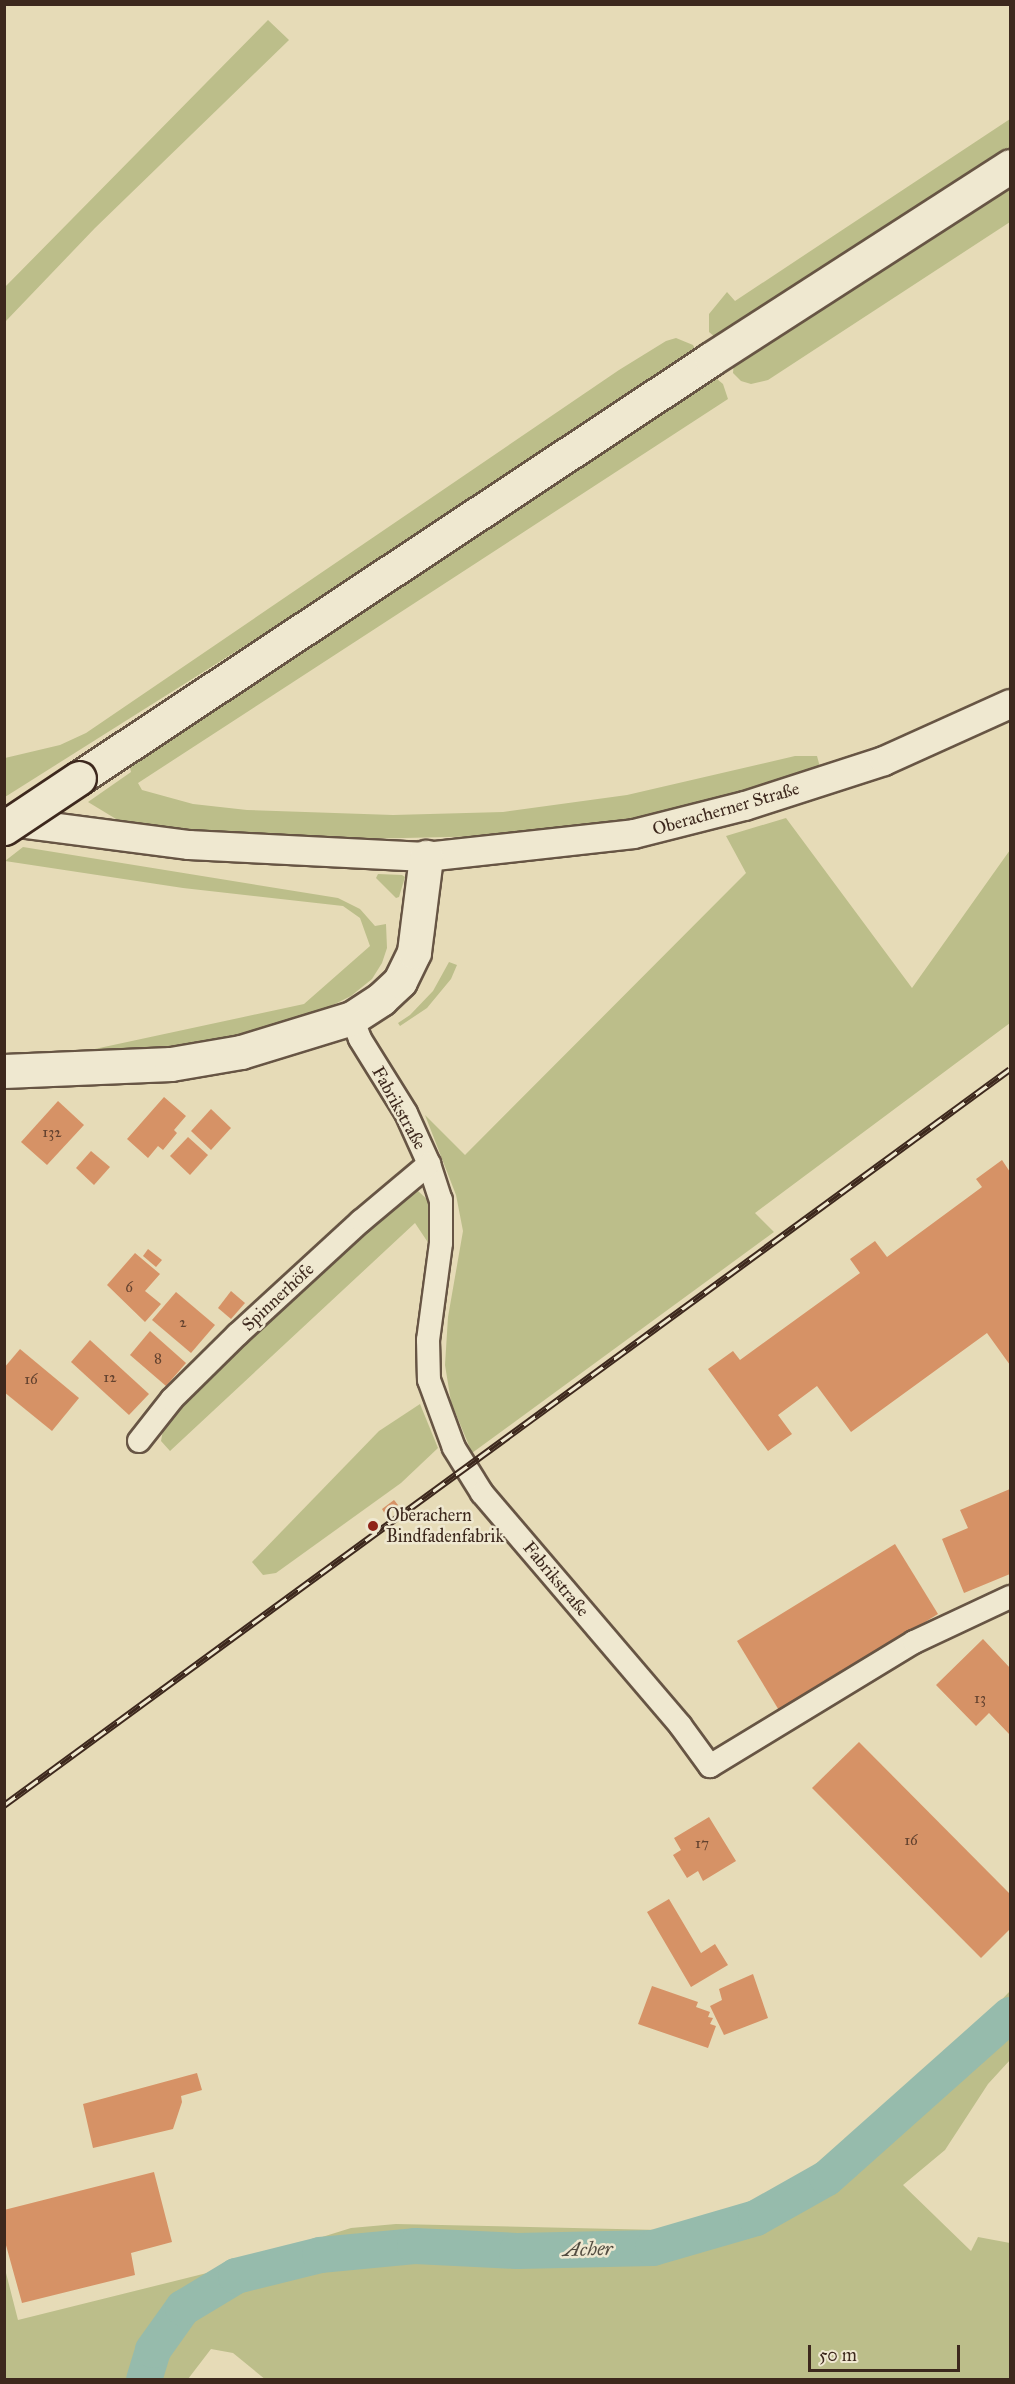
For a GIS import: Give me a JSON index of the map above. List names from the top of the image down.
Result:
{
  "streets": {
    "street": ["Oberacherner Straße", "Fabrikstraße", "Spinnerhöfe"]
  },
  "crossings": [
    ["Fabrikstraße", "Spinnerhöfe"]
  ],
  "water": ["Acher"],
  "places": ["Oberachern Bindfadenfabrik"],
  "house_numbers": [
    "132",
    "6",
    "2",
    "8",
    "12",
    "16",
    "13",
    "16",
    "17"
  ],
  "scale_bar": "50 m"
}
